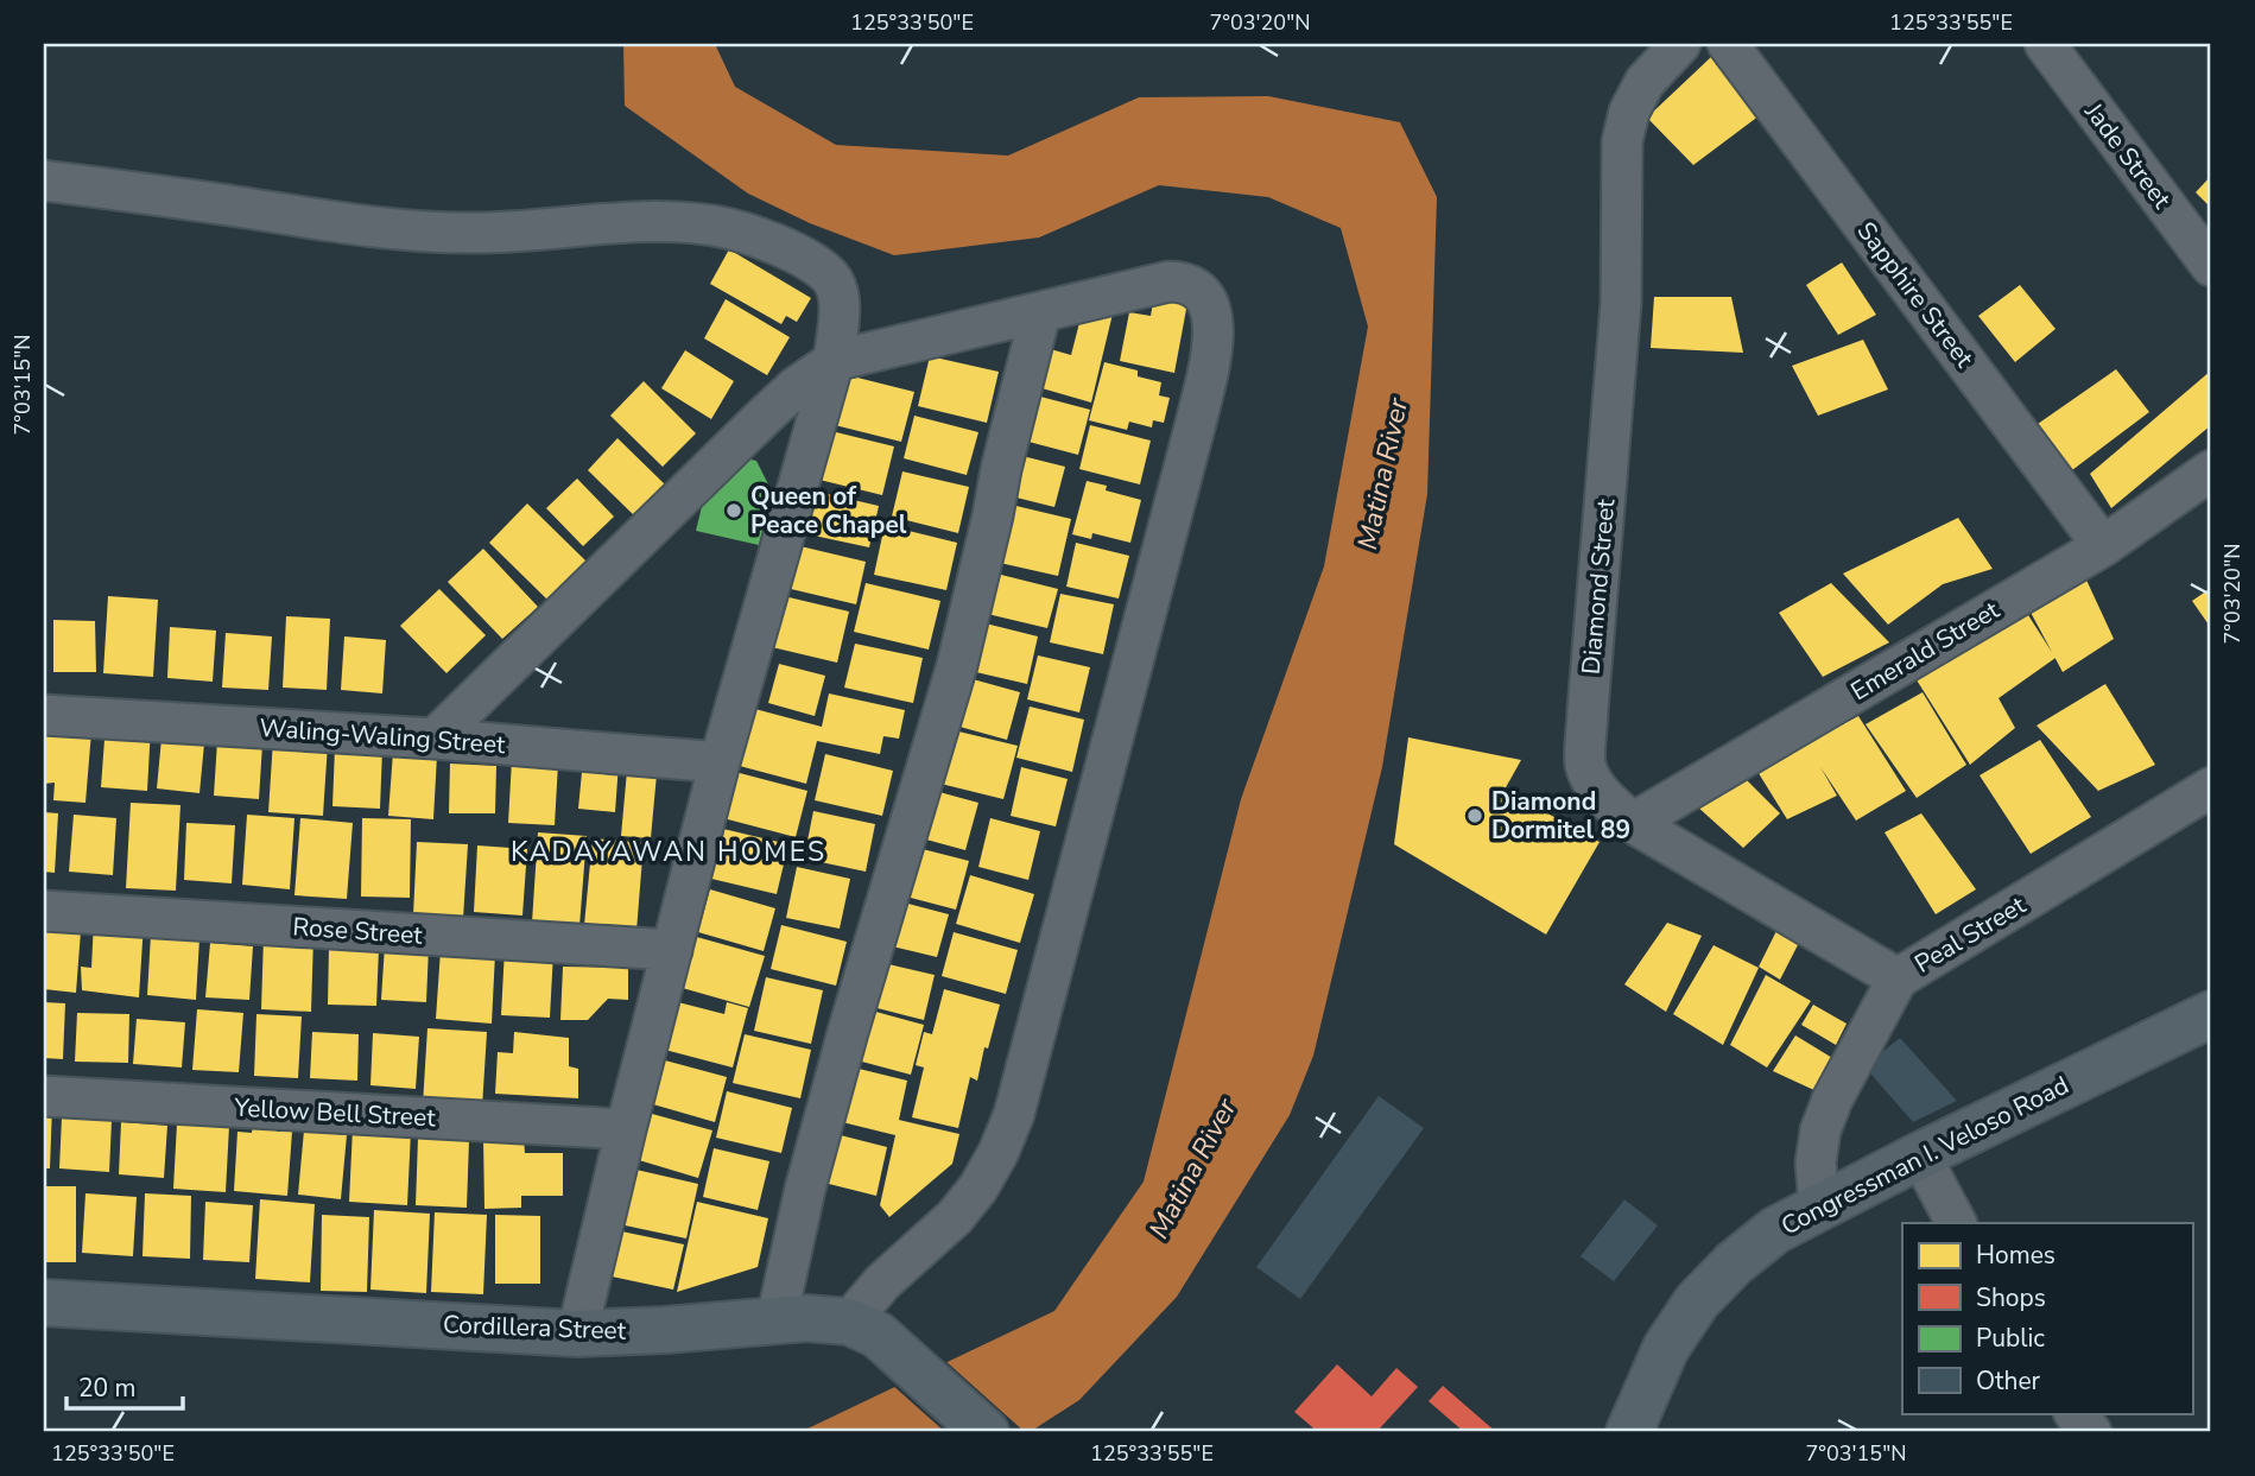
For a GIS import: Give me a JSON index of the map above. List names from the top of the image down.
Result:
{
  "streets": {
    "street": [
      "Jade Street",
      "Sapphire Street",
      "Diamond Street",
      "Emerald Street",
      "Waling-Waling Street",
      "Rose Street",
      "Peal Street",
      "Yellow Bell Street",
      "Congressman I. Veloso Road",
      "Cordillera Street"
    ]
  },
  "crossings": [
    ["Sapphire Street", "Emerald Street"],
    ["Diamond Street", "Emerald Street"],
    ["Diamond Street", "Peal Street"],
    ["Peal Street", "Congressman I. Veloso Road"]
  ],
  "districts": ["KADAYAWAN HOMES"],
  "water": ["Matina River"],
  "places": ["Queen of Peace Chapel", "Diamond Dormitel 89"],
  "legend": [
    "Homes",
    "Shops",
    "Public",
    "Other"
  ],
  "scale_bar": "20 m",
  "coordinates": [
    "125°33'50\"E",
    "7°03'20\"N",
    "125°33'55\"E",
    "7°03'15\"N"
  ]
}
